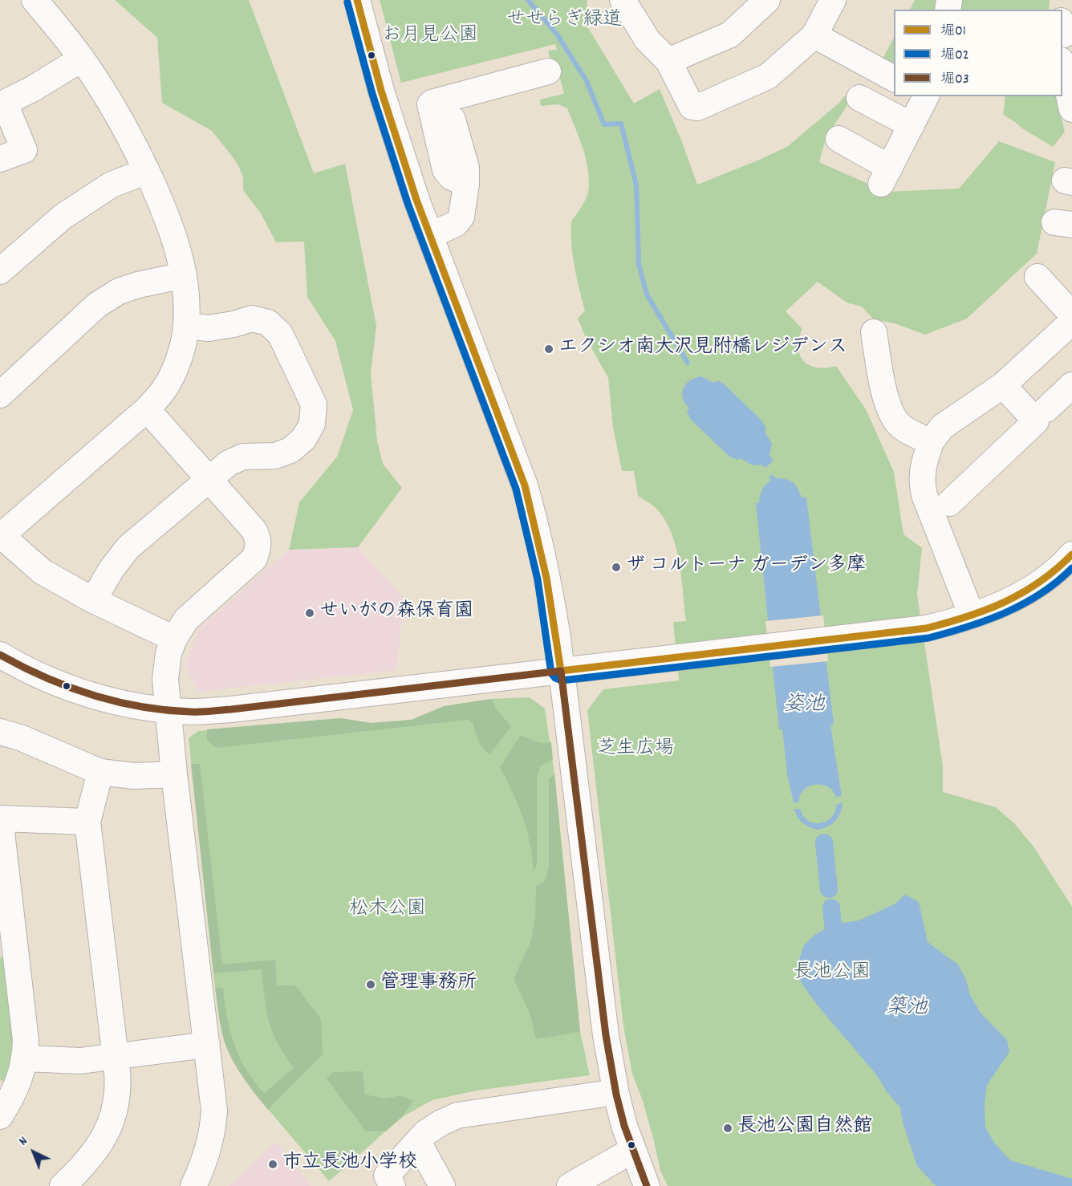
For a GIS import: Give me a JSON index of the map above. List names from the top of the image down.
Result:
{
  "water": ["姿池", "築池"],
  "parks": [
    "せせらぎ緑道",
    "お月見公園",
    "芝生広場",
    "松木公園",
    "長池公園"
  ],
  "places": [
    "エクシオ南大沢見附橋レジデンス",
    "ザ コルトーナ ガーデン多摩",
    "せいがの森保育園",
    "管理事務所",
    "長池公園自然館",
    "市立長池小学校"
  ],
  "lines": ["transit line 堀01", "transit line 堀02", "transit line 堀03"],
  "legend": ["堀01", "堀02", "堀03"],
  "north": "top left"
}
